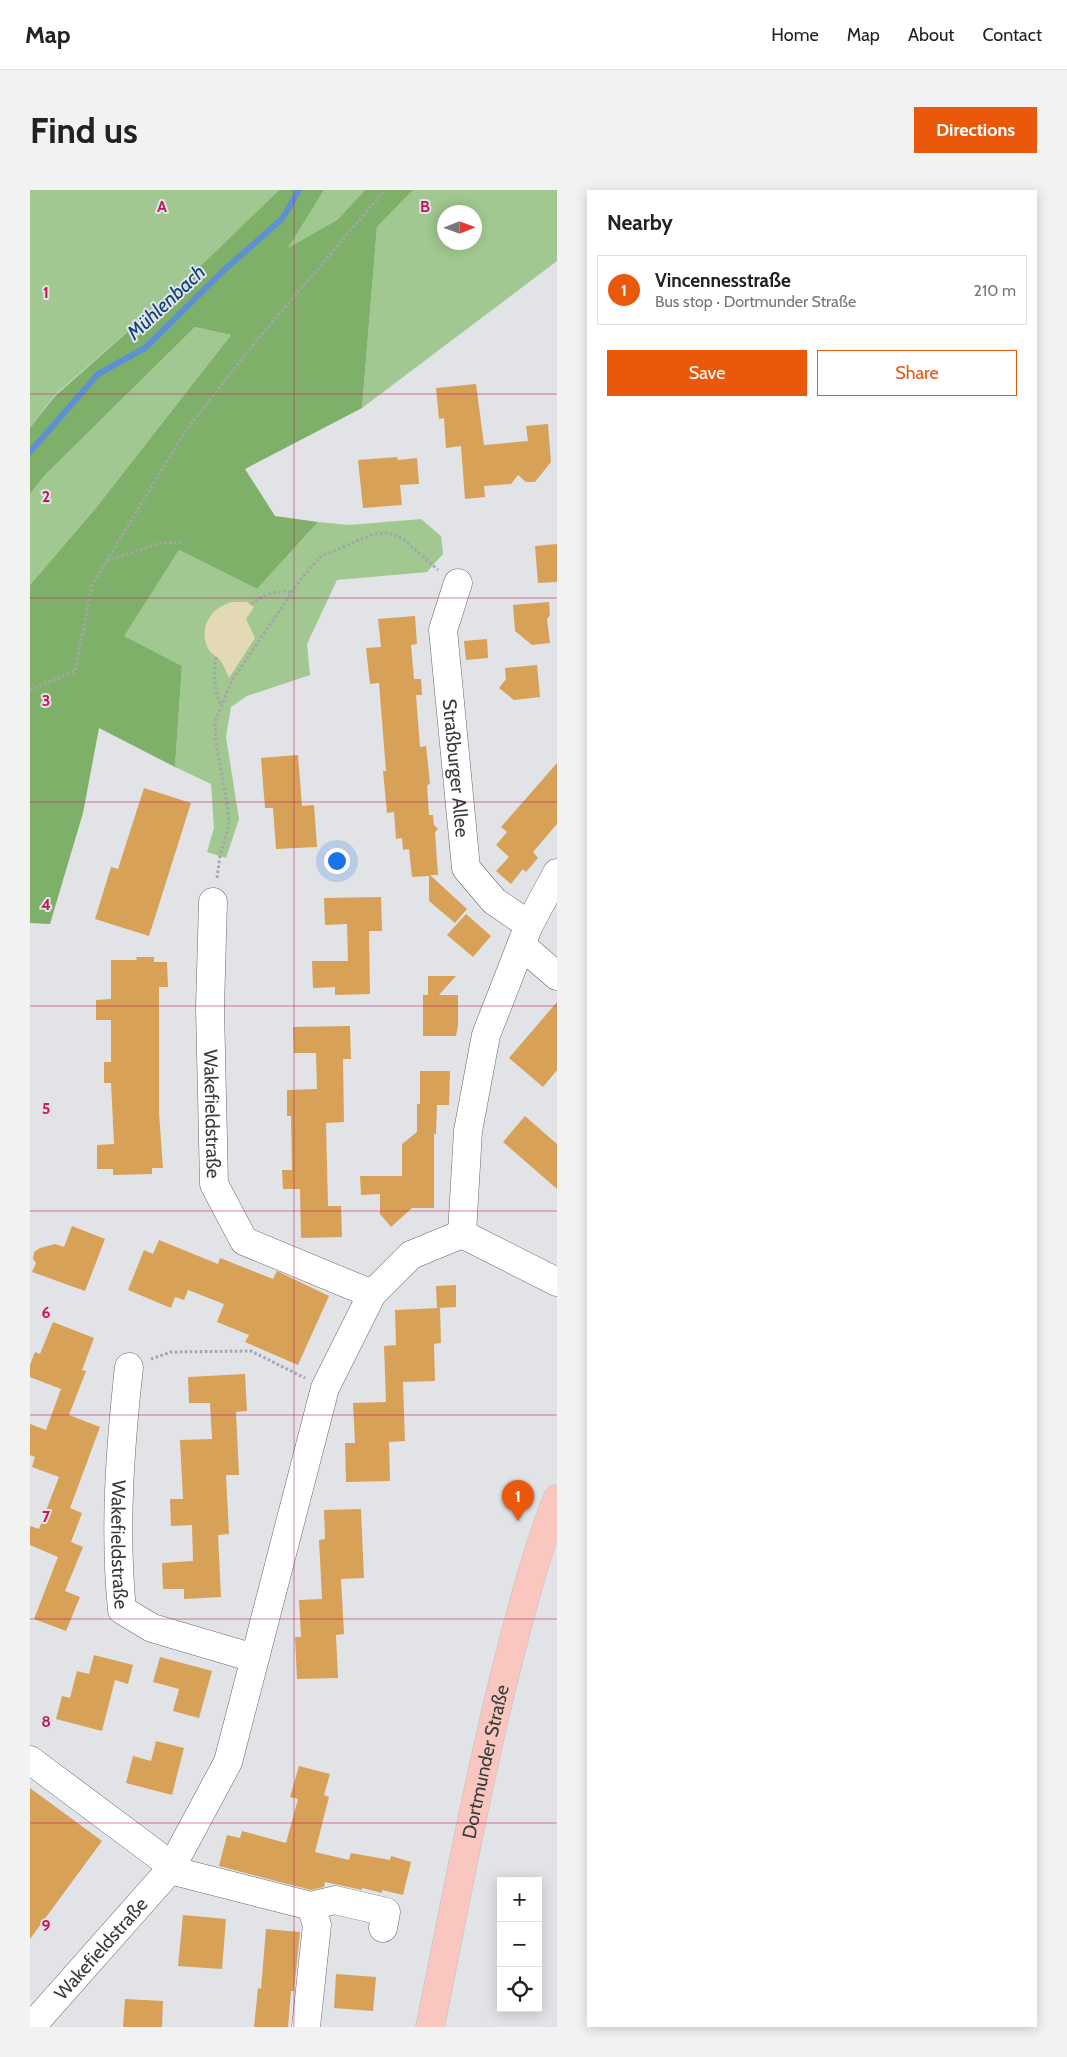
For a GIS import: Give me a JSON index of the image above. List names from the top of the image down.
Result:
{
  "streets": {
    "main road": ["Dortmunder Straße"],
    "street": ["Straßburger Allee", "Wakefieldstraße"]
  },
  "water": ["Mühlenbach"],
  "north": "right",
  "page": {
    "header": "Map",
    "nav": [
      "Home",
      "Map",
      "About",
      "Contact"
    ],
    "buttons": [
      "Directions",
      ["Save", "Share"]
    ],
    "title": "Find us",
    "heading": "Nearby",
    "list": [
      {
        "mark": "1",
        "name": "Vincennesstraße",
        "note": "Bus stop · Dortmunder Straße",
        "value": "210 m"
      }
    ],
    "pins": "1",
    "map_buttons": ["+", "−"]
  },
  "grid": {
    "columns": ["A", "B"],
    "rows": [
      "1",
      "2",
      "3",
      "4",
      "5",
      "6",
      "7",
      "8",
      "9"
    ]
  }
}
